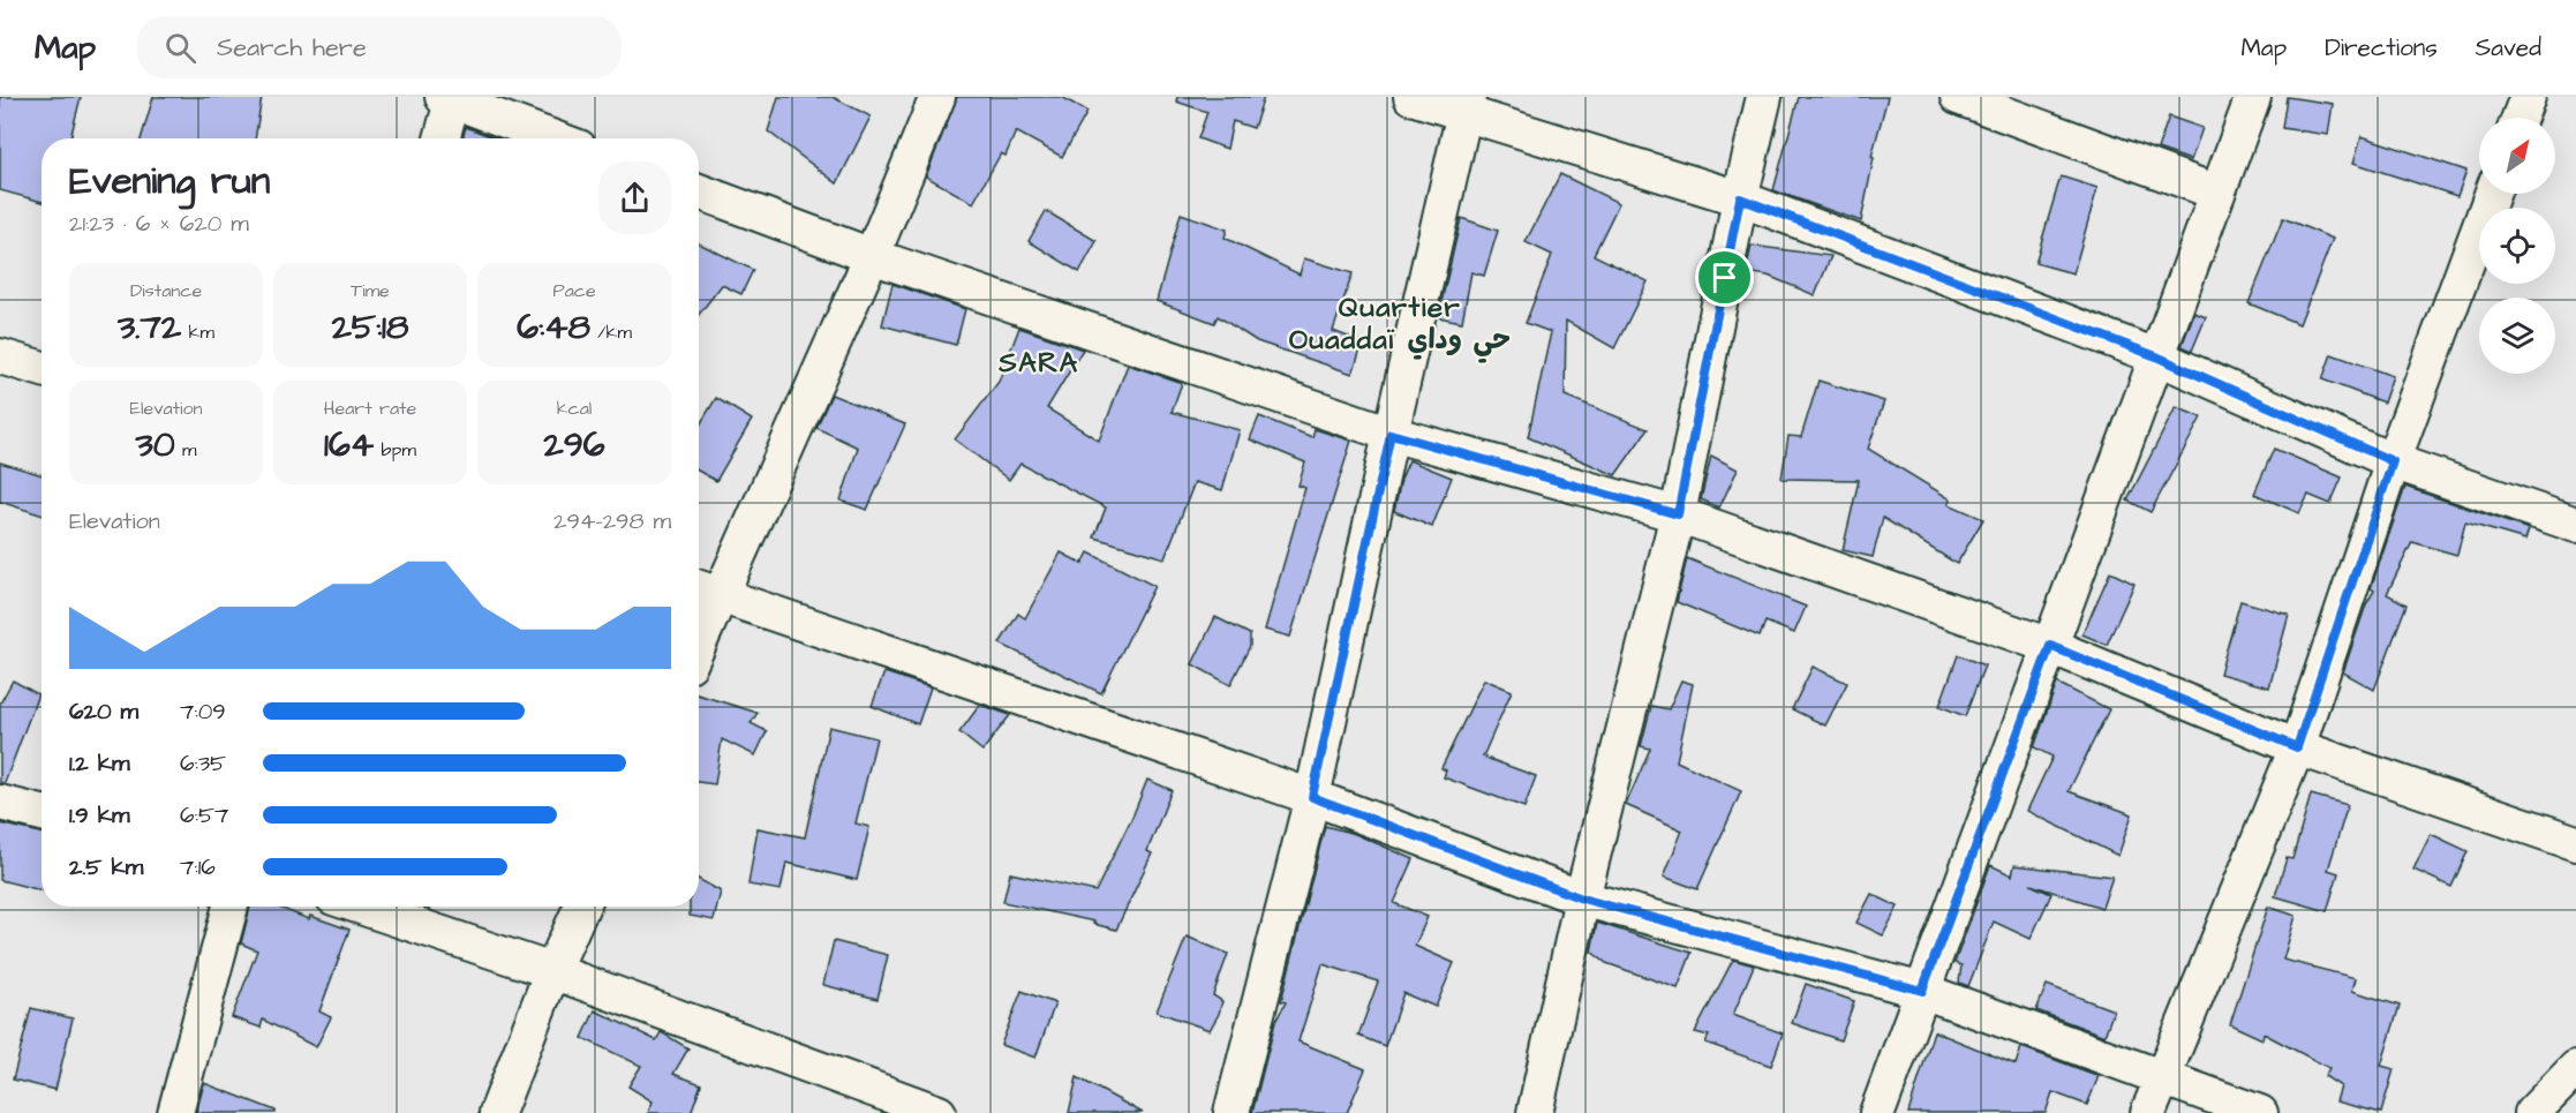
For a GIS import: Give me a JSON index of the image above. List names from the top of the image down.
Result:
{
  "districts": ["Quartier Ouaddaï حي وداي", "SARA"],
  "north": "top right",
  "page": {
    "header": "Map",
    "search": "Search here",
    "nav": ["Map", "Directions", "Saved"],
    "heading": ["Evening run", "21:23 · 6 × 620 m"],
    "stats": [
      ["Distance", "3.72 km"],
      ["Time", "25:18"],
      ["Pace", "6:48 /km"],
      ["Elevation", "30 m"],
      ["Heart rate", "164 bpm"],
      ["kcal", "296"]
    ],
    "chart": ["Elevation", "294–298 m"],
    "list": [
      {
        "name": "620 m",
        "note": "7:09"
      },
      {
        "name": "1.2 km",
        "note": "6:35"
      },
      {
        "name": "1.9 km",
        "note": "6:57"
      },
      {
        "name": "2.5 km",
        "note": "7:16"
      }
    ]
  }
}
